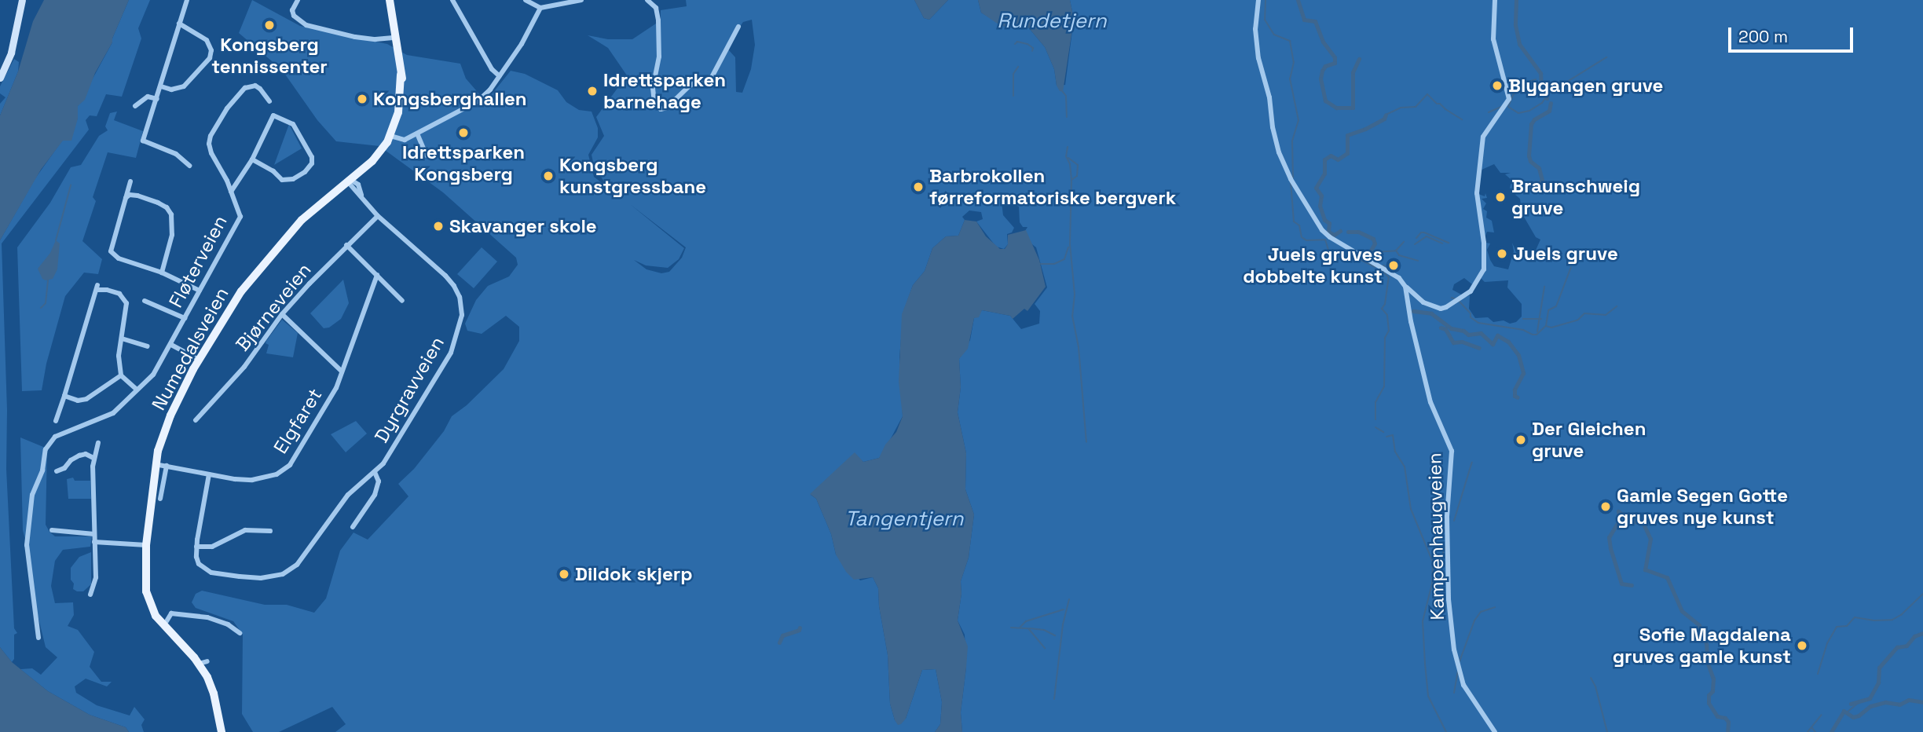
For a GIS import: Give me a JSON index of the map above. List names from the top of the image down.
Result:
{
  "streets": {
    "main road": ["Numedalsveien"],
    "street": [
      "Fløterveien",
      "Bjørneveien",
      "Dyrgravveien",
      "Elgfaret",
      "Kampenhaugveien"
    ]
  },
  "crossings": [
    ["Bjørneveien", "Dyrgravveien"],
    ["Numedalsveien", "Dyrgravveien"],
    ["Numedalsveien", "Elgfaret"]
  ],
  "water": ["Rundetjern", "Tangentjern"],
  "places": [
    "Kongsberg tennissenter",
    "Blygangen gruve",
    "Idrettsparken barnehage",
    "Kongsberghallen",
    "Idrettsparken Kongsberg",
    "Kongsberg kunstgressbane",
    "Barbrokollen førreformatoriske bergverk",
    "Braunschweig gruve",
    "Skavanger skole",
    "Juels gruve",
    "Juels gruves dobbelte kunst",
    "Der Gleichen gruve",
    "Gamle Segen Gotte gruves nye kunst",
    "Dildok skjerp",
    "Sofie Magdalena gruves gamle kunst"
  ],
  "scale_bar": "200 m"
}
